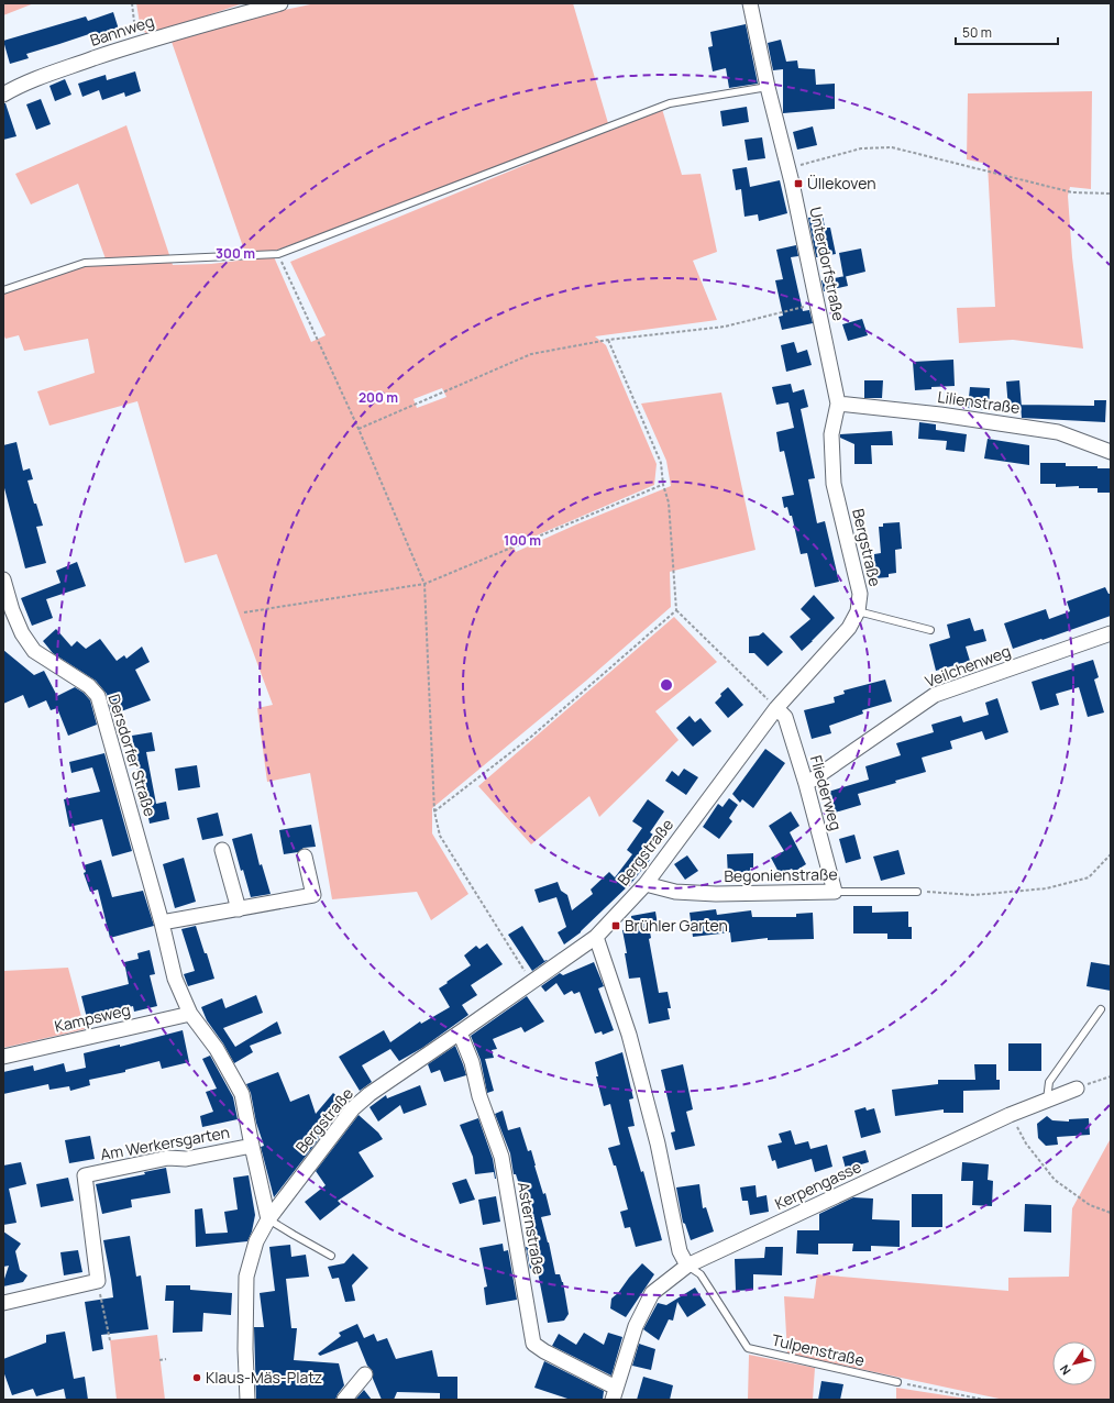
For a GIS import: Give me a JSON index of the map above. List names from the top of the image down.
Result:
{
  "streets": {
    "street": [
      "Bannweg",
      "Unterdorfstraße",
      "Lilienstraße",
      "Bergstraße",
      "Veilchenweg",
      "Dersdorfer Straße",
      "Fliederweg",
      "Begonienstraße",
      "Kampsweg",
      "Am Werkersgarten",
      "Kerpengasse",
      "Asternstraße"
    ],
    "lane": ["Tulpenstraße"]
  },
  "crossings": [
    ["Unterdorfstraße", "Lilienstraße"],
    ["Unterdorfstraße", "Bergstraße"],
    ["Lilienstraße", "Bergstraße"],
    ["Bergstraße", "Dersdorfer Straße"],
    ["Bergstraße", "Fliederweg"],
    ["Bergstraße", "Begonienstraße"],
    ["Bergstraße", "Asternstraße"],
    ["Veilchenweg", "Fliederweg"],
    ["Dersdorfer Straße", "Kampsweg"],
    ["Dersdorfer Straße", "Am Werkersgarten"],
    ["Fliederweg", "Begonienstraße"],
    ["Kerpengasse", "Asternstraße"],
    ["Kerpengasse", "Tulpenstraße"]
  ],
  "places": {
    "transit": ["Üllekoven", "Brühler Garten"],
    "other": ["Klaus-Mäs-Platz"]
  },
  "scale_bar": "50 m",
  "north": "bottom left",
  "rings": ["300 m", "200 m", "100 m"]
}
